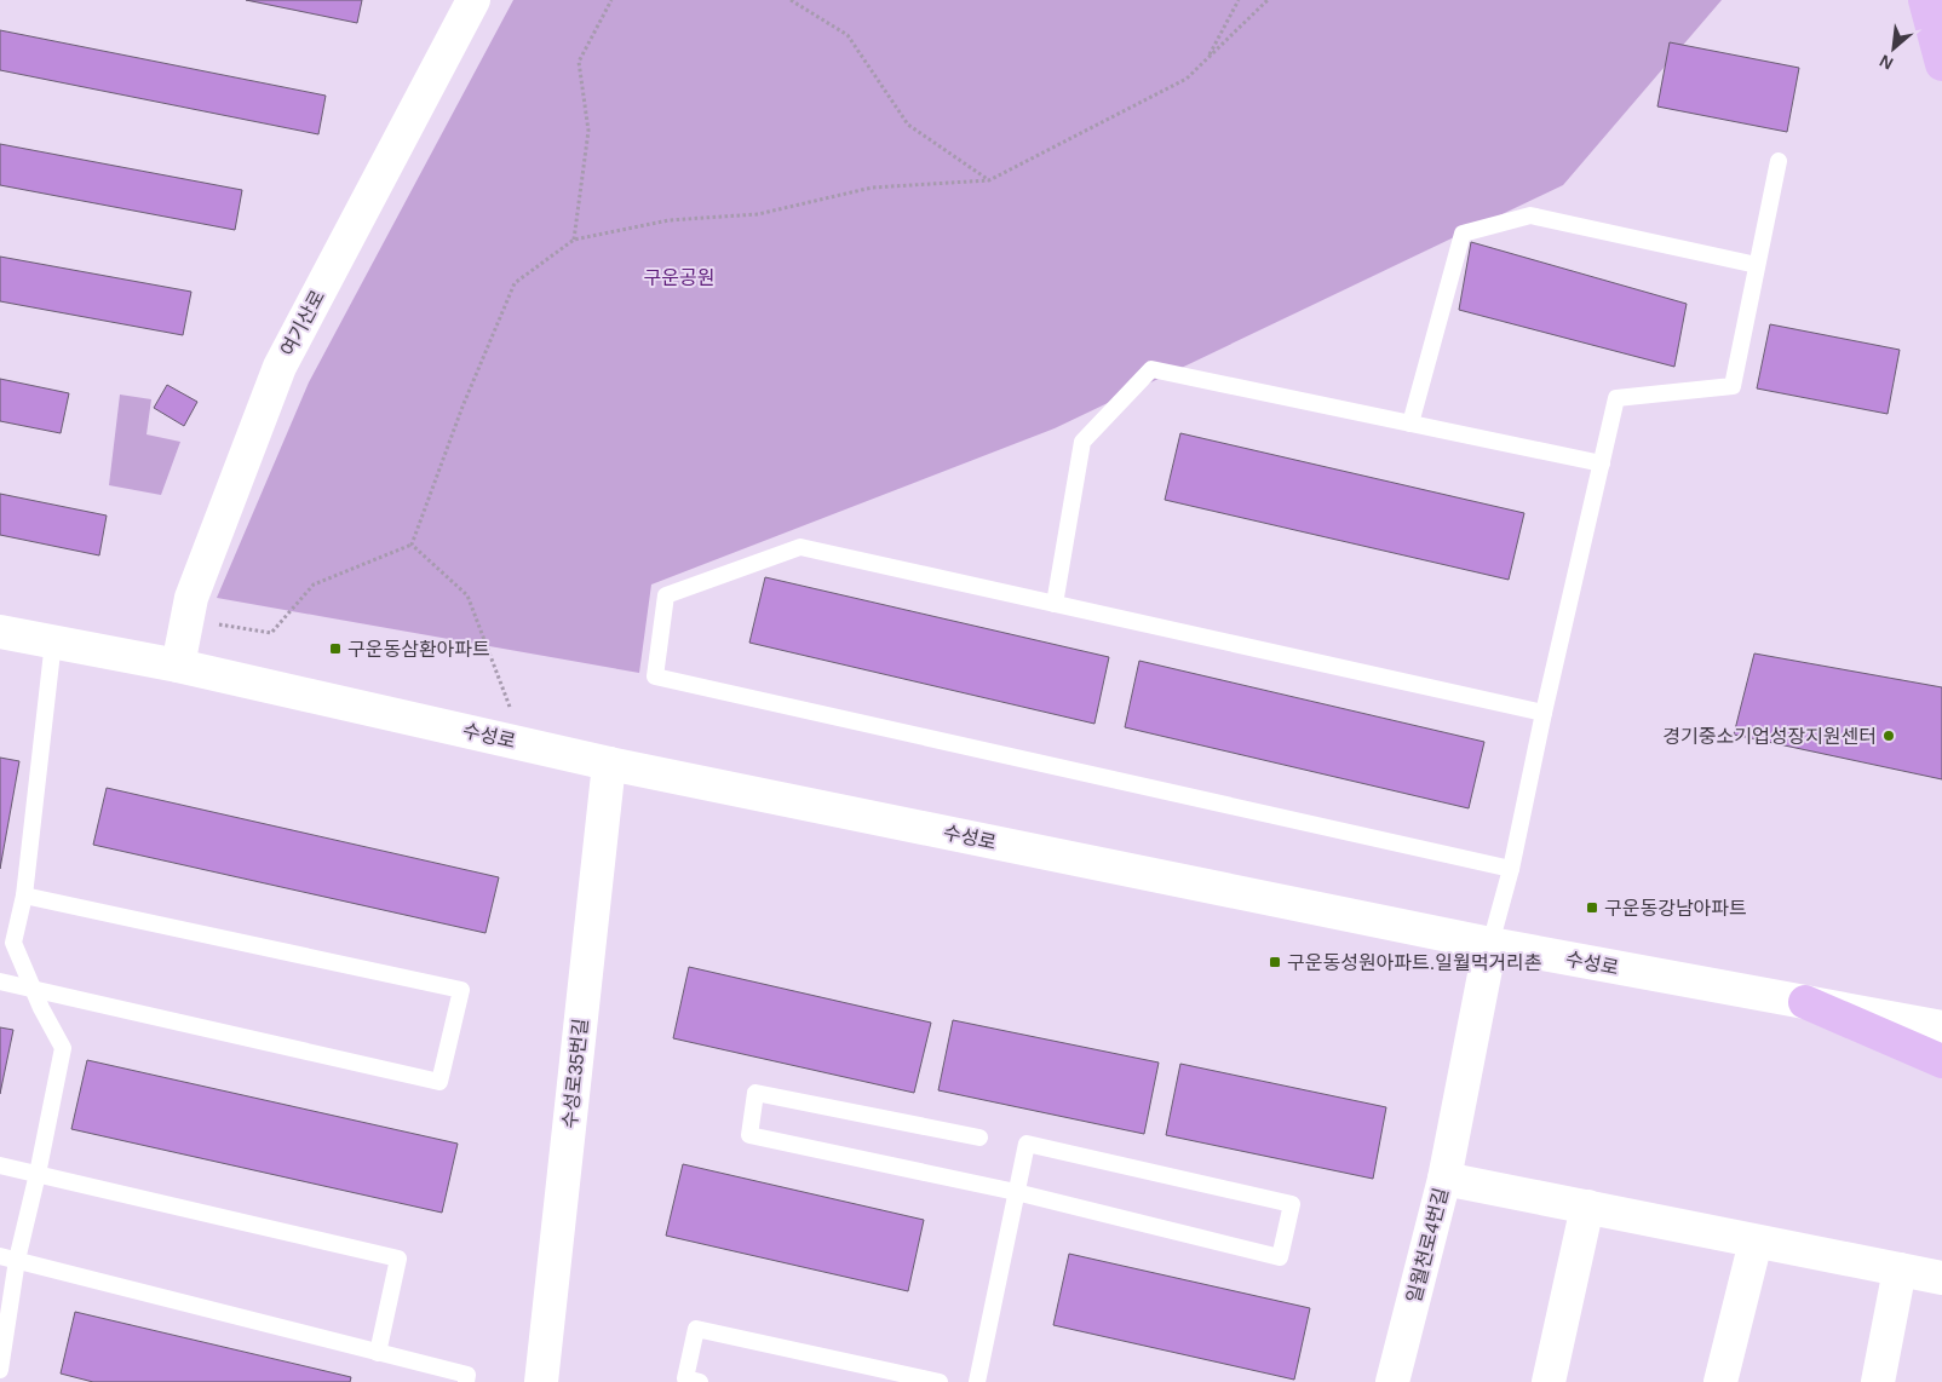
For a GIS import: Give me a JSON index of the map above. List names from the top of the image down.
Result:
{
  "streets": {
    "street": [
      "여기산로",
      "수성로",
      "수성로35번길",
      "일월천로4번길"
    ]
  },
  "crossings": [
    ["여기산로", "수성로"],
    ["수성로", "수성로35번길"]
  ],
  "parks": ["구운공원"],
  "places": {
    "transit": ["구운동삼환아파트", "구운동강남아파트", "구운동성원아파트.일월먹거리촌"],
    "other": ["경기중소기업성장지원센터"]
  },
  "north": "bottom left"
}
